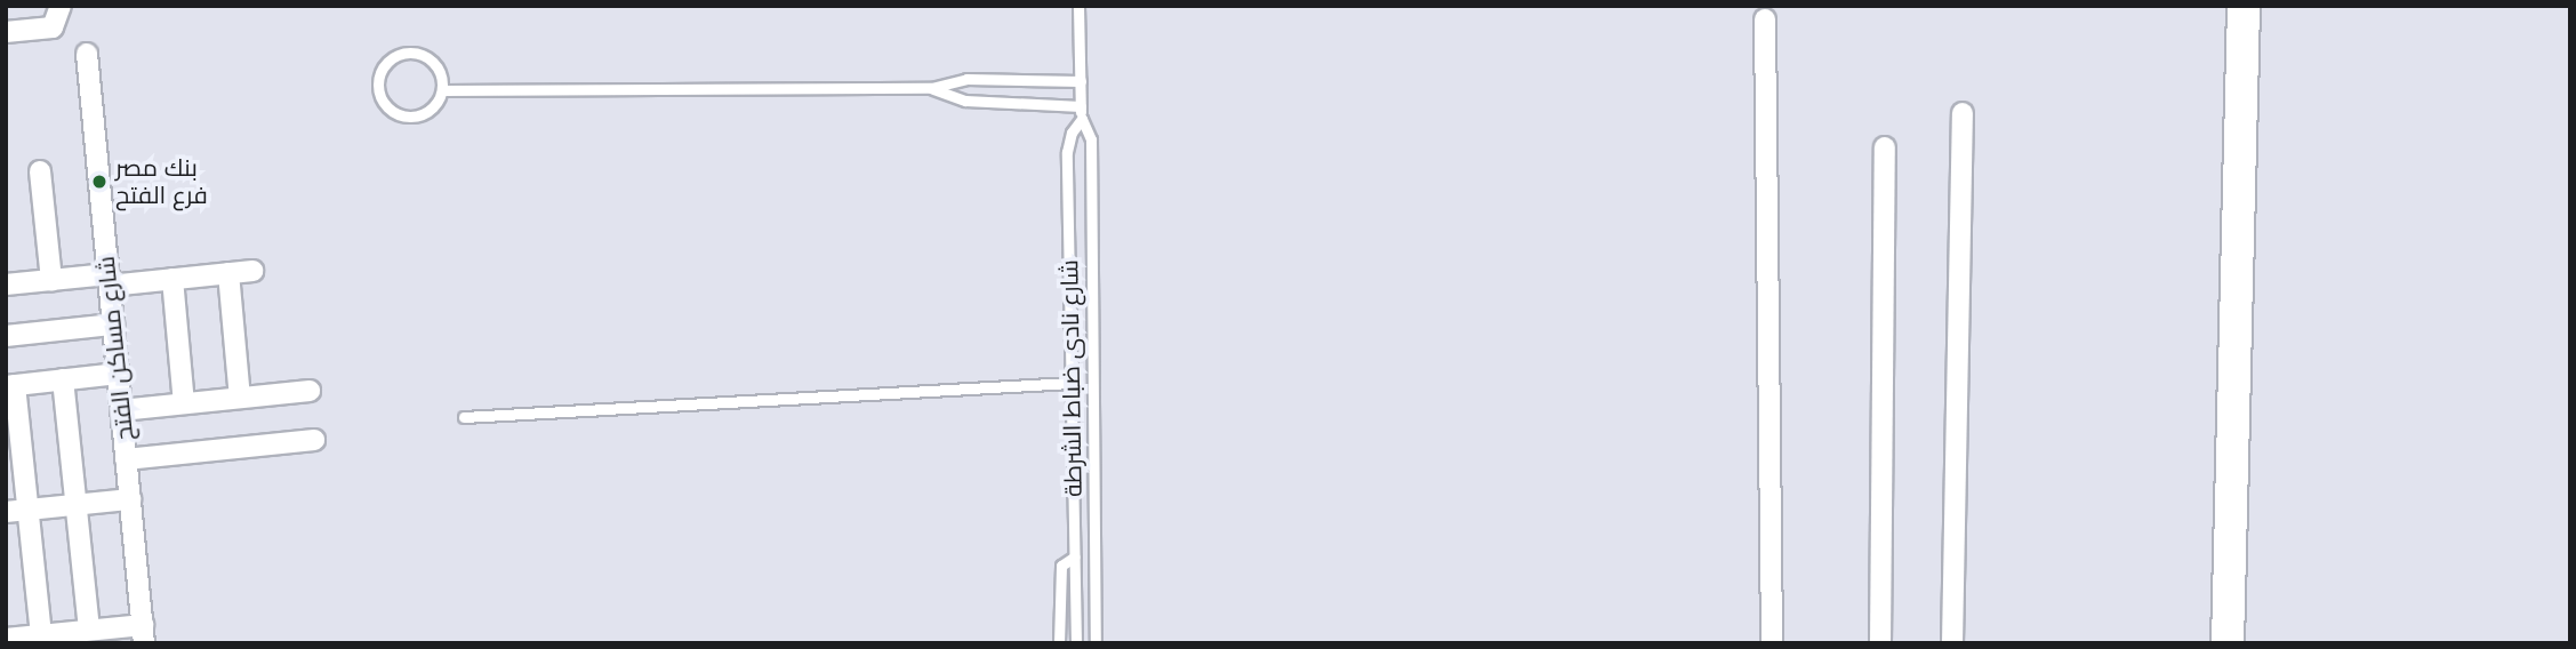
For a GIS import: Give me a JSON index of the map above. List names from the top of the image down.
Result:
{
  "streets": {
    "street": ["شارع مساكن الفتح"],
    "lane": ["شارع نادى ضباط الشرطة"]
  },
  "places": ["بنك مصر فرع الفتح"]
}
